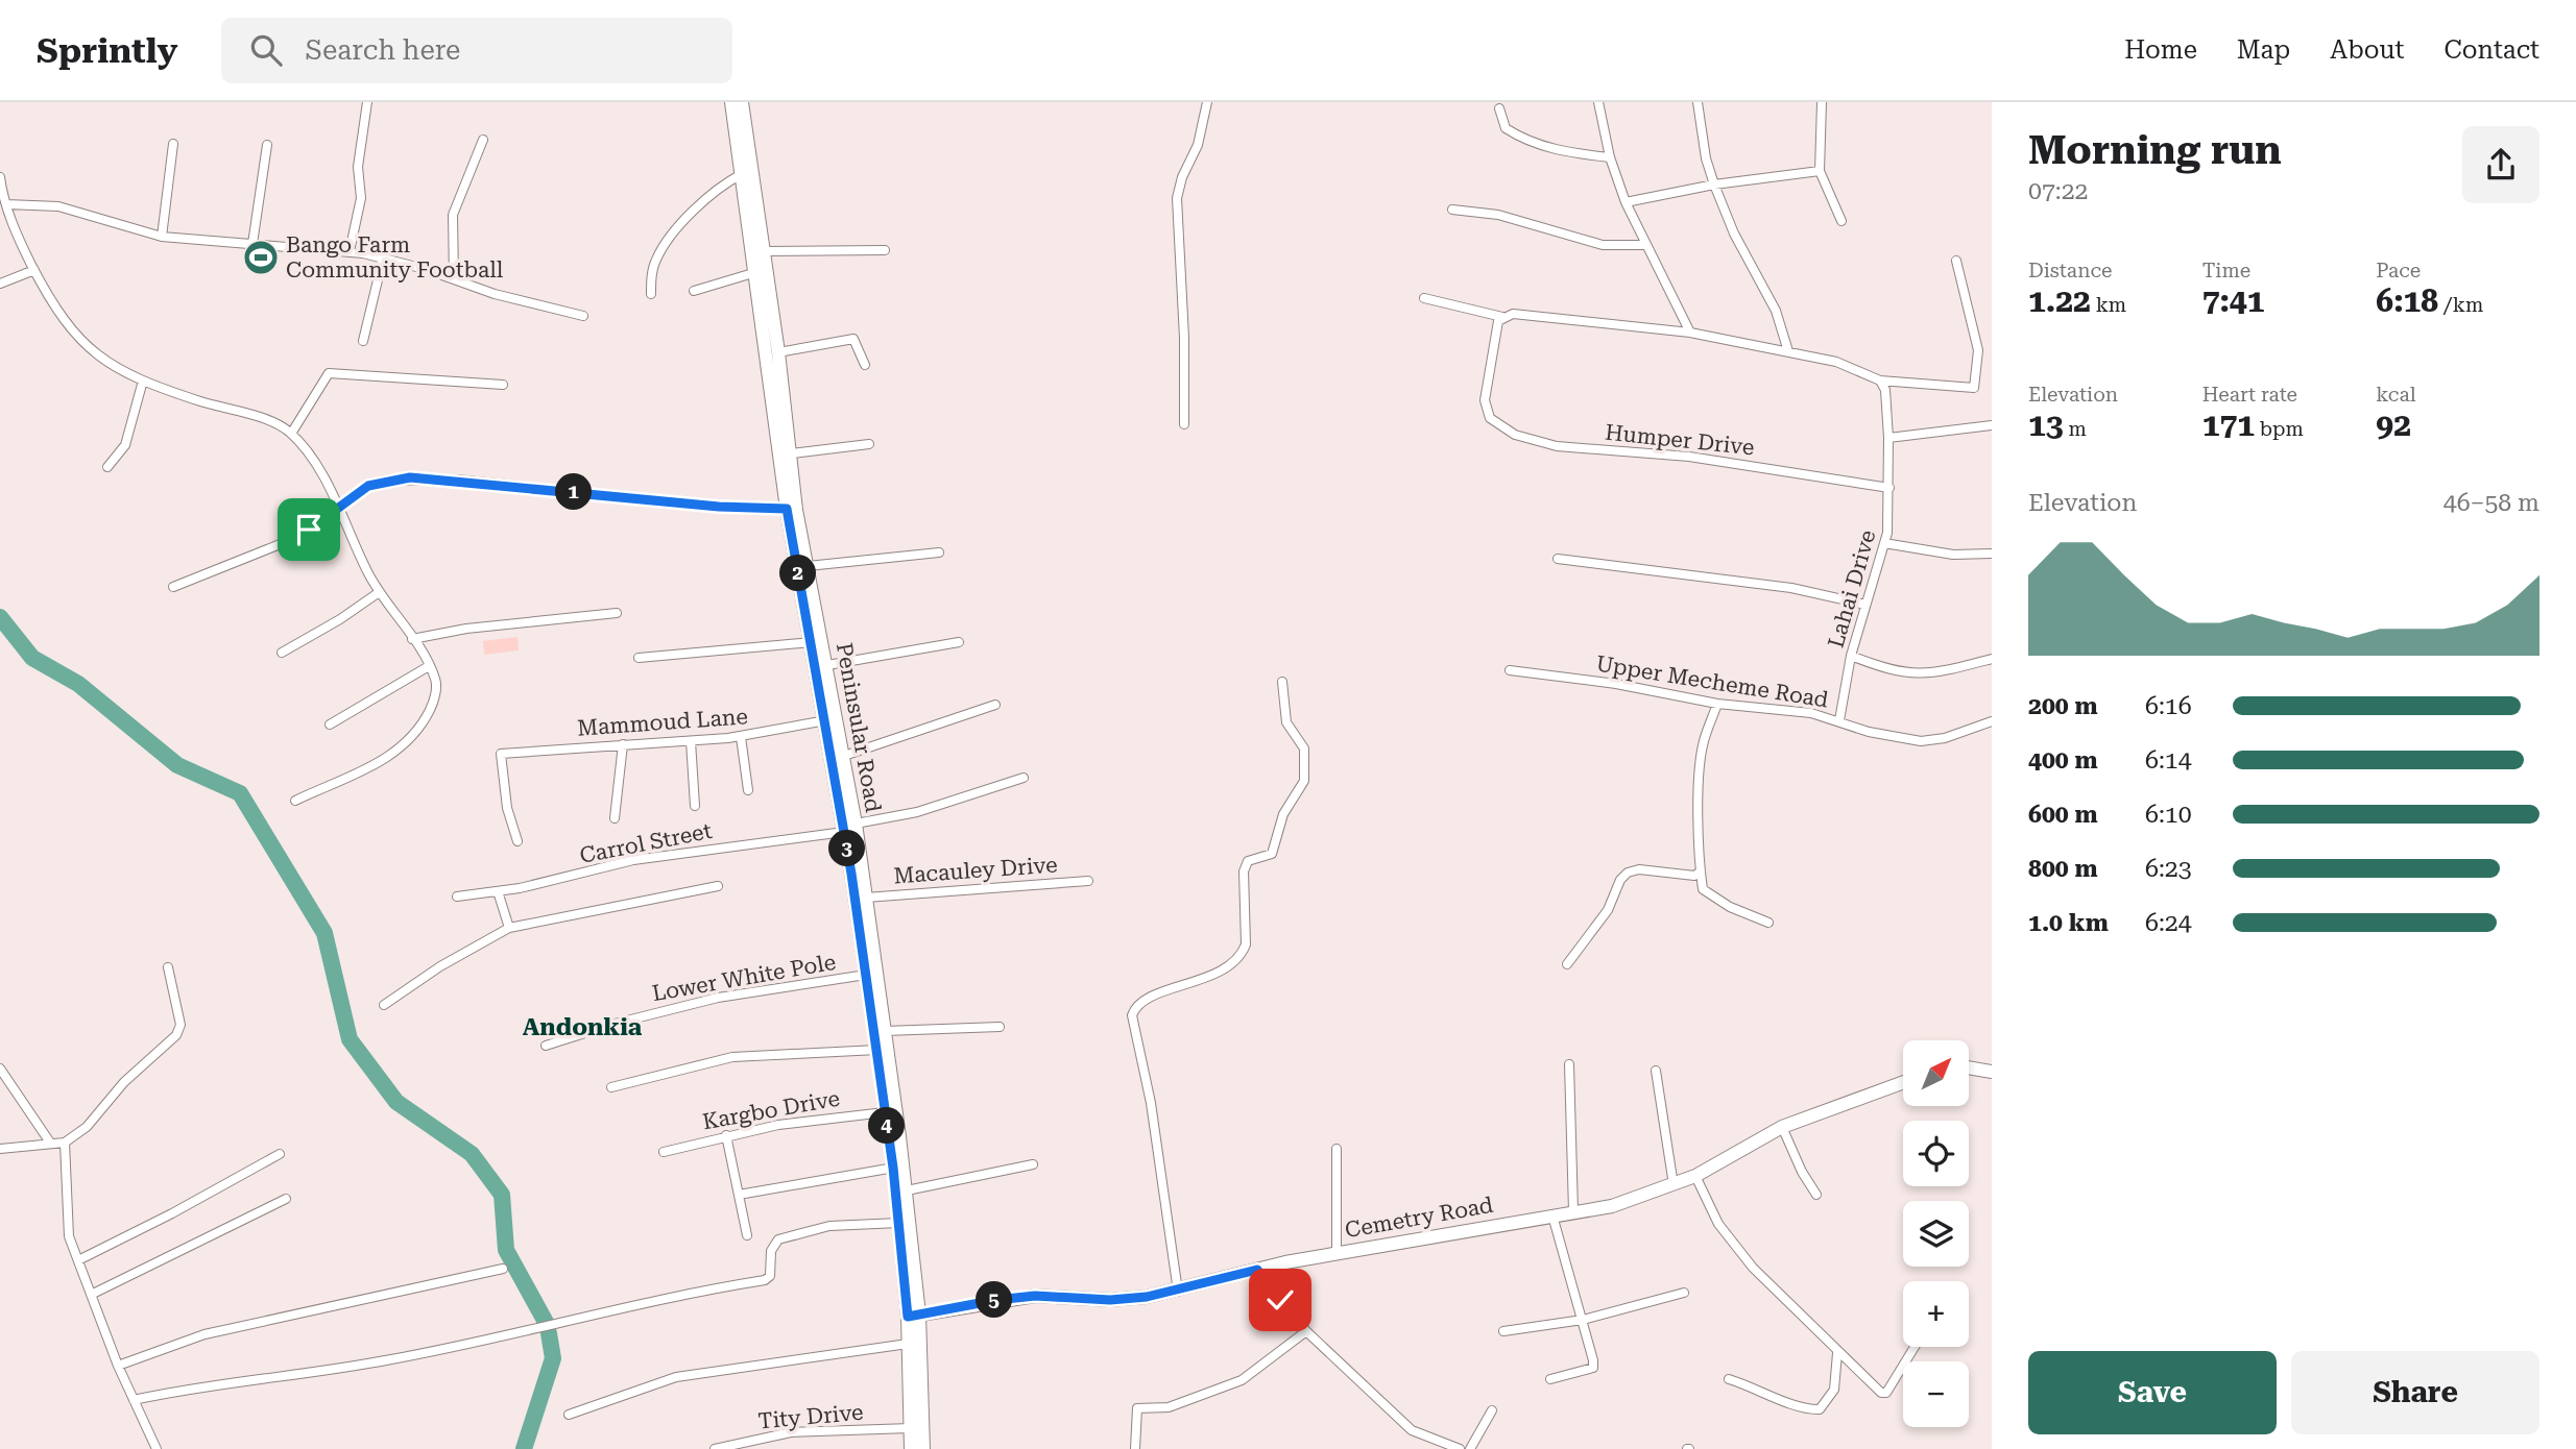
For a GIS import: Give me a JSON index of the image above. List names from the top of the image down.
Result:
{
  "streets": {
    "main road": ["Peninsular Road", "Cemetry Road"],
    "street": [
      "Humper Drive",
      "Lahai Drive",
      "Upper Mecheme Road",
      "Mammoud Lane",
      "Carrol Street",
      "Macauley Drive",
      "Lower White Pole",
      "Kargbo Drive",
      "Tity Drive"
    ]
  },
  "crossings": [
    ["Humper Drive", "Lahai Drive"],
    ["Lahai Drive", "Upper Mecheme Road"],
    ["Mammoud Lane", "Peninsular Road"],
    ["Peninsular Road", "Carrol Street"],
    ["Peninsular Road", "Macauley Drive"],
    ["Peninsular Road", "Lower White Pole"],
    ["Peninsular Road", "Kargbo Drive"],
    ["Peninsular Road", "Cemetry Road"],
    ["Peninsular Road", "Tity Drive"]
  ],
  "districts": ["Andonkia"],
  "places": {
    "sports": ["Bango Farm Community Football"]
  },
  "north": "top right",
  "page": {
    "header": "Sprintly",
    "search": "Search here",
    "nav": [
      "Home",
      "Map",
      "About",
      "Contact"
    ],
    "heading": ["Morning run", "07:22"],
    "stats": [
      ["Distance", "1.22 km"],
      ["Time", "7:41"],
      ["Pace", "6:18 /km"],
      ["Elevation", "13 m"],
      ["Heart rate", "171 bpm"],
      ["kcal", "92"]
    ],
    "pins": [
      "1",
      "2",
      "3",
      "4",
      "5"
    ],
    "chart": ["Elevation", "46–58 m"],
    "list": [
      {
        "name": "200 m",
        "note": "6:16"
      },
      {
        "name": "400 m",
        "note": "6:14"
      },
      {
        "name": "600 m",
        "note": "6:10"
      },
      {
        "name": "800 m",
        "note": "6:23"
      },
      {
        "name": "1.0 km",
        "note": "6:24"
      }
    ],
    "map_buttons": ["+", "−"],
    "buttons": ["Save", "Share"]
  }
}
